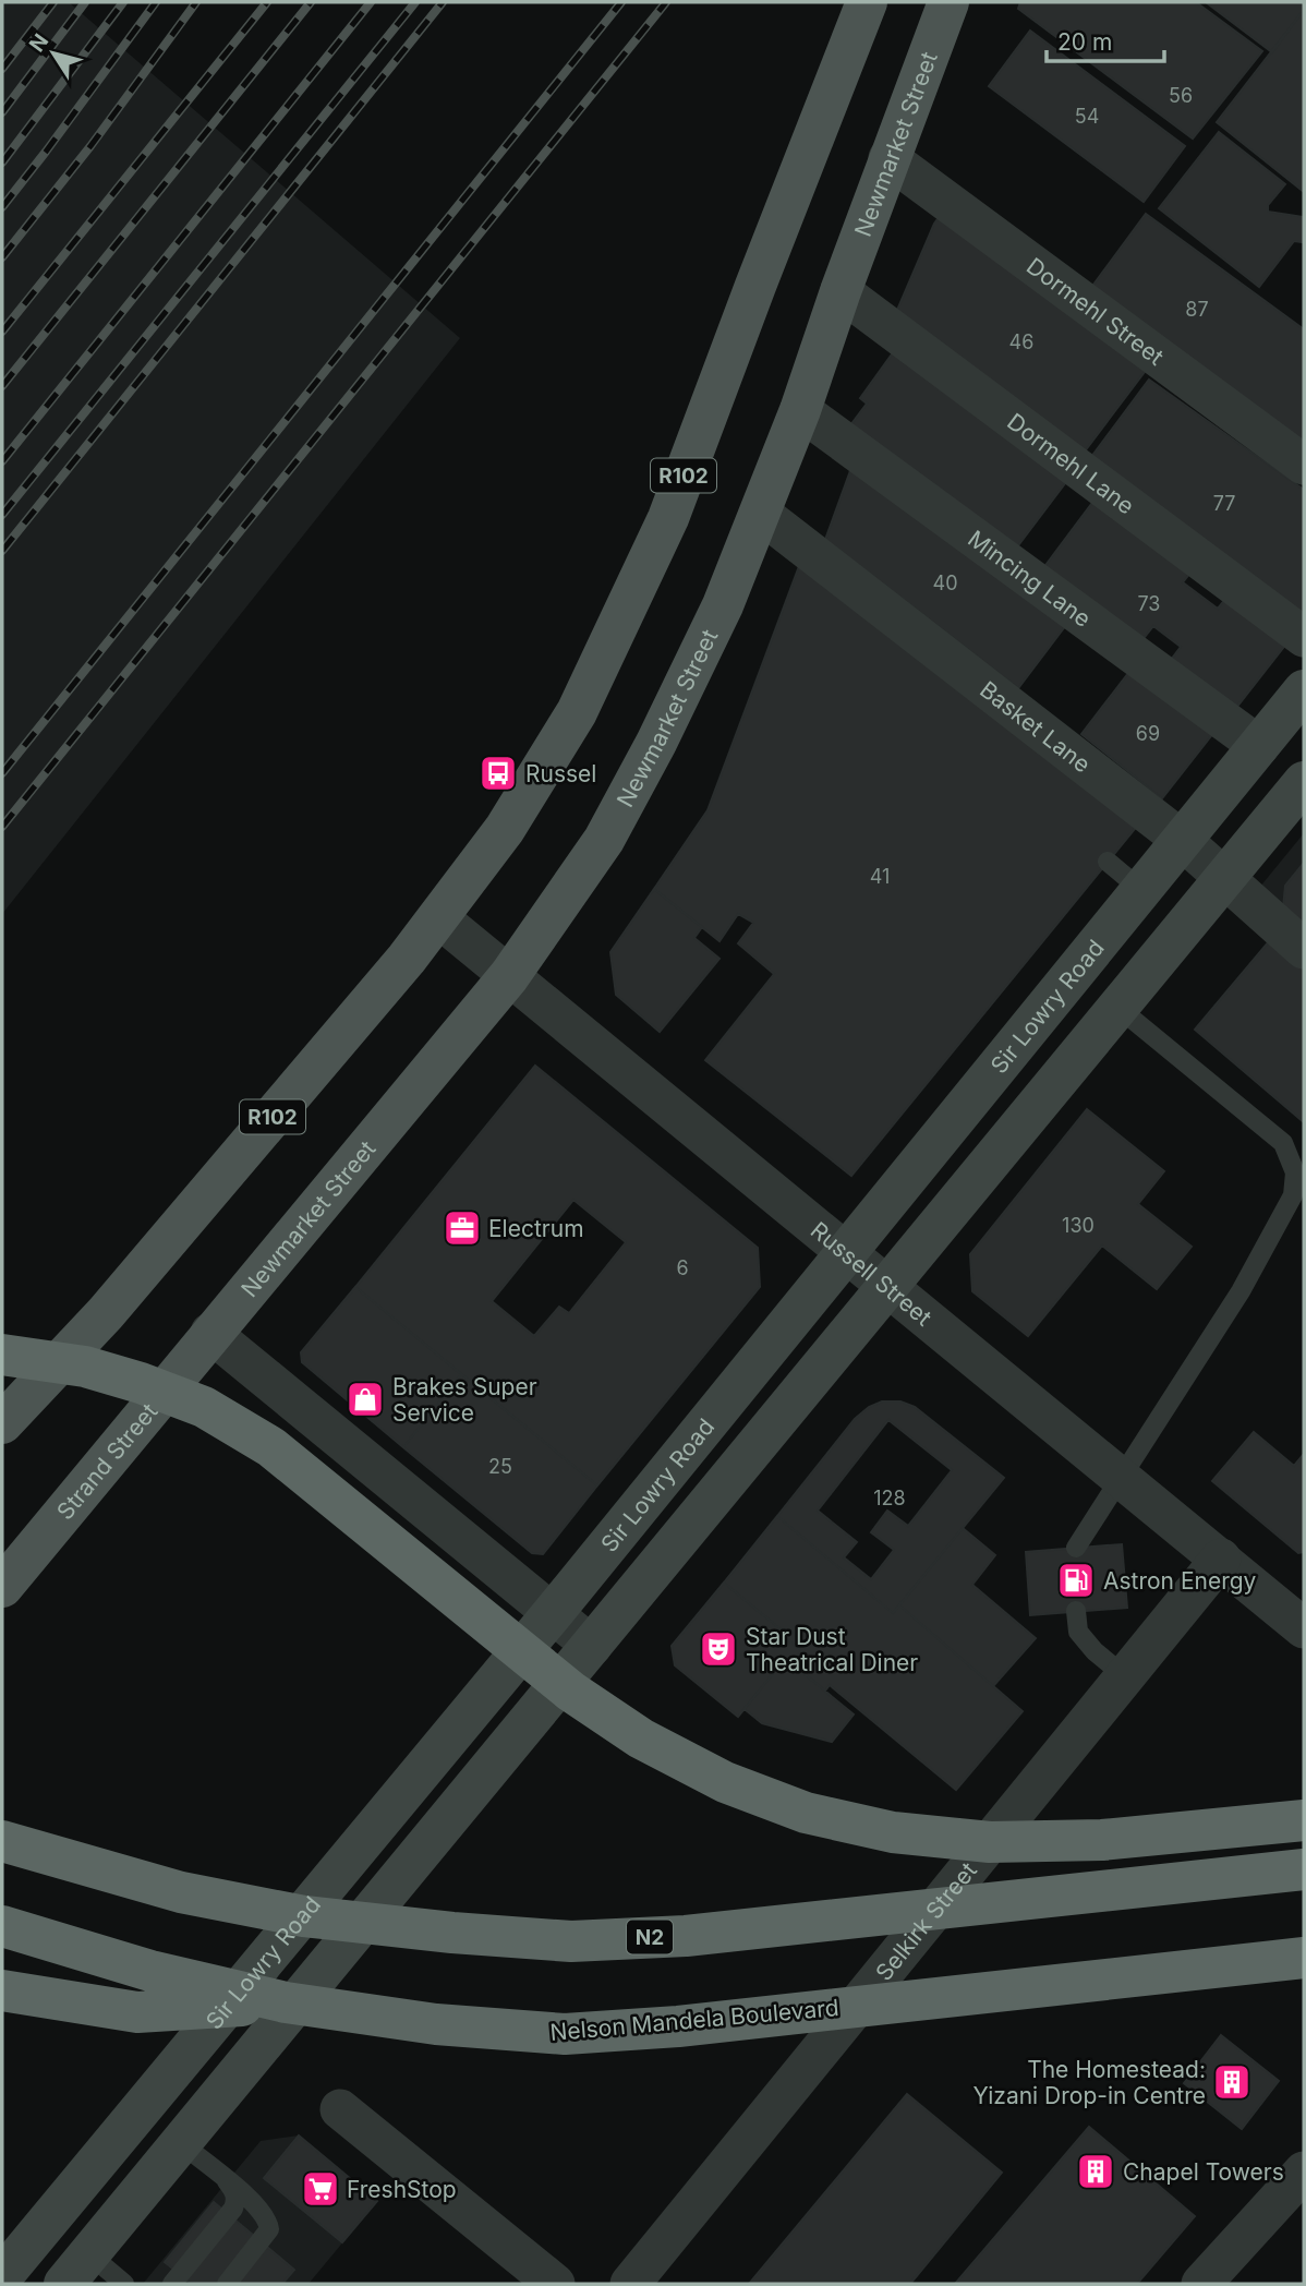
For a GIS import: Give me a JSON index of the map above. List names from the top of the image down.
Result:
{
  "streets": {
    "highway": ["N2", "Nelson Mandela Boulevard"],
    "main road": [
      "Newmarket Street",
      "R102",
      "Sir Lowry Road",
      "Strand Street"
    ],
    "street": [
      "Dormehl Street",
      "Dormehl Lane",
      "Mincing Lane",
      "Basket Lane",
      "Russell Street",
      "Selkirk Street"
    ]
  },
  "crossings": [
    ["Newmarket Street", "Dormehl Street"],
    ["Newmarket Street", "Dormehl Lane"],
    ["Newmarket Street", "Mincing Lane"],
    ["Newmarket Street", "Basket Lane"],
    ["Newmarket Street", "Russell Street"],
    ["Newmarket Street", "Strand Street"],
    ["R102", "Russell Street"],
    ["Mincing Lane", "Sir Lowry Road"],
    ["Basket Lane", "Sir Lowry Road"],
    ["Sir Lowry Road", "Russell Street"],
    ["Russell Street", "Selkirk Street"]
  ],
  "places": {
    "bus stop": ["Russel"],
    "office": ["Electrum"],
    "shop": ["Brakes Super Service"],
    "fuel station": ["Astron Energy"],
    "theatre": ["Star Dust Theatrical Diner"],
    "building": ["The Homestead: Yizani Drop-in Centre", "Chapel Towers"],
    "supermarket": ["FreshStop"]
  },
  "house_numbers": [
    "56",
    "54",
    "87",
    "46",
    "77",
    "40",
    "73",
    "69",
    "41",
    "130",
    "6",
    "25",
    "128"
  ],
  "scale_bar": "20 m",
  "north": "top left"
}
